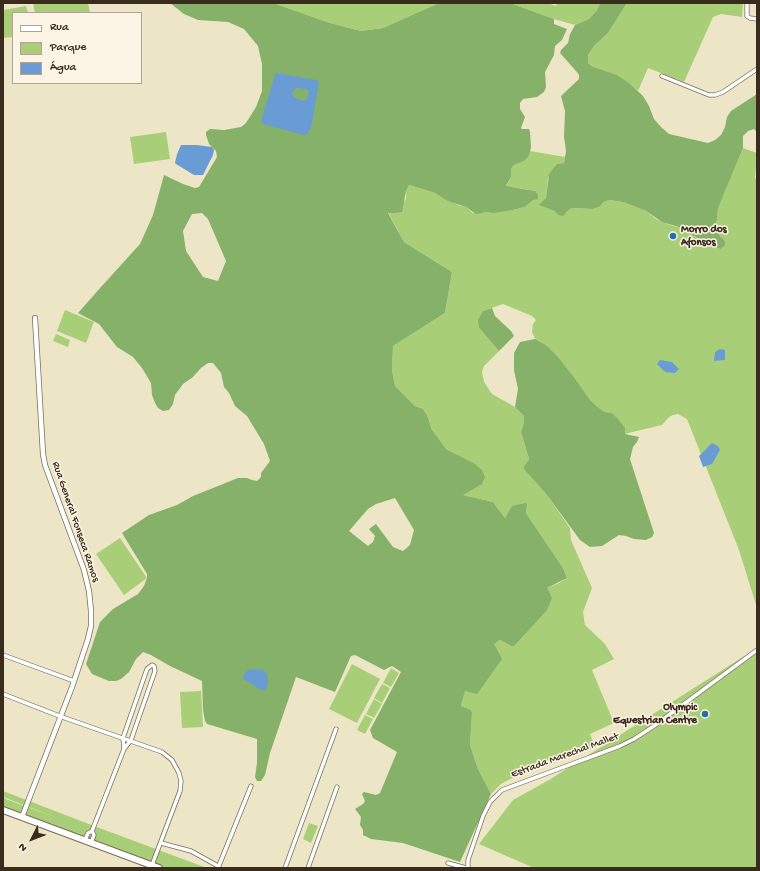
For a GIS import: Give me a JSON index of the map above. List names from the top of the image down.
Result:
{
  "streets": {
    "street": ["Rua General Fonseca Ramos", "Estrada Marechal Mallet"]
  },
  "places": ["Morro dos Afonsos", "Olympic Equestrian Centre"],
  "legend": ["Rua", "Parque", "Água"],
  "north": "bottom left"
}
